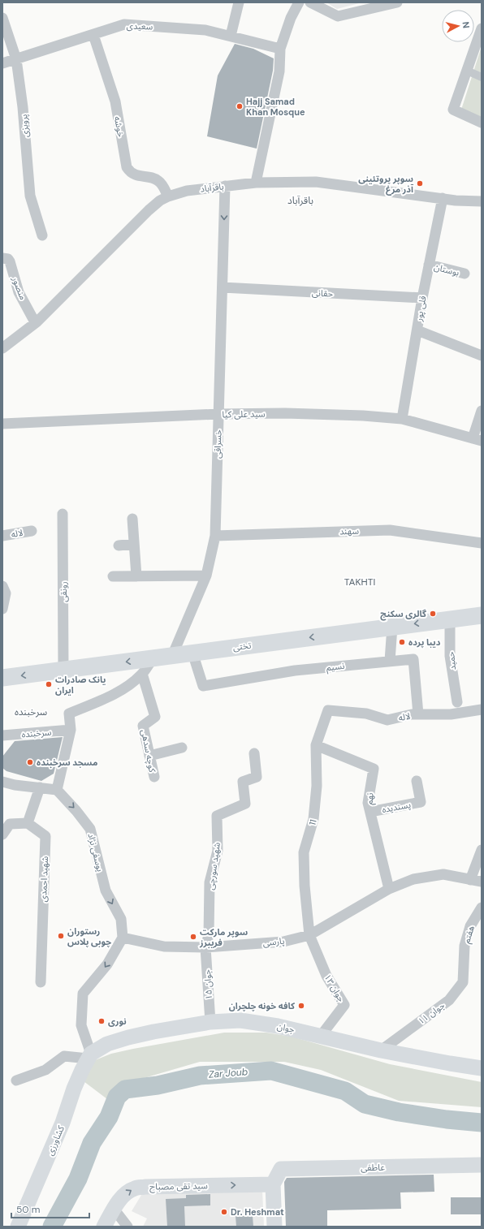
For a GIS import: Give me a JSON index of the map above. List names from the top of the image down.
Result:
{
  "streets": {
    "main road": [
      "تختی",
      "جوان",
      "کشاورزی",
      "عاطفی",
      "سید تقی مصباح"
    ],
    "street": [
      "سعیدی",
      "پرویزی",
      "خوشه",
      "باقرآباد",
      "بوستان",
      "منصور",
      "حقانی",
      "قلی پور",
      "سید علی کیا",
      "خسراقی",
      "سهند",
      "لاله",
      "رونقی",
      "حمید",
      "نسیم",
      "سرخبنده",
      "کوچه سدهی",
      "نهم",
      "پسندیده",
      "11",
      "یوسفی نژاد",
      "شهید سورچی",
      "شهید احمدی",
      "هفتم",
      "پارسی",
      "جوان ۱۵",
      "جوان ۱۳",
      "جوان ۱۱"
    ]
  },
  "crossings": [
    ["سعیدی", "پرویزی"],
    ["سعیدی", "خوشه"],
    ["خوشه", "باقرآباد"],
    ["باقرآباد", "منصور"],
    ["باقرآباد", "قلی پور"],
    ["باقرآباد", "خسراقی"],
    ["بوستان", "قلی پور"],
    ["حقانی", "قلی پور"],
    ["حقانی", "خسراقی"],
    ["قلی پور", "سید علی کیا"],
    ["سید علی کیا", "خسراقی"],
    ["خسراقی", "سهند"],
    ["خسراقی", "تختی"],
    ["لاله", "نسیم"],
    ["لاله", "11"],
    ["رونقی", "تختی"],
    ["تختی", "حمید"],
    ["تختی", "نسیم"],
    ["نهم", "پسندیده"],
    ["نهم", "11"],
    ["نهم", "پارسی"],
    ["11", "پارسی"],
    ["11", "جوان ۱۳"],
    ["یوسفی نژاد", "پارسی"],
    ["شهید سورچی", "پارسی"],
    ["شهید سورچی", "جوان ۱۵"],
    ["هفتم", "جوان ۱۱"],
    ["پارسی", "جوان ۱۵"],
    ["پارسی", "جوان ۱۳"],
    ["جوان ۱۵", "جوان"],
    ["جوان ۱۳", "جوان"],
    ["جوان ۱۱", "جوان"],
    ["جوان", "کشاورزی"],
    ["عاطفی", "سید تقی مصباح"]
  ],
  "one_way": ["تختی", "یوسفی نژاد", "سید تقی مصباح"],
  "districts": ["باقرآباد", "TAKHTI", "سرخبنده"],
  "water": ["Zar Joub"],
  "places": [
    "Hajj Samad Khan Mosque",
    "سوپر پروتئینی آذر مرغ",
    "گالری سکنج",
    "دیبا پرده",
    "یانک صادرات ایران",
    "مسجد سرخبنده",
    "رستوران چوبی پلاس",
    "سوپر مارکت فریبرز",
    "کافه خونه چلچران",
    "نوری",
    "Dr. Heshmat"
  ],
  "scale_bar": "50 m",
  "north": "right"
}
